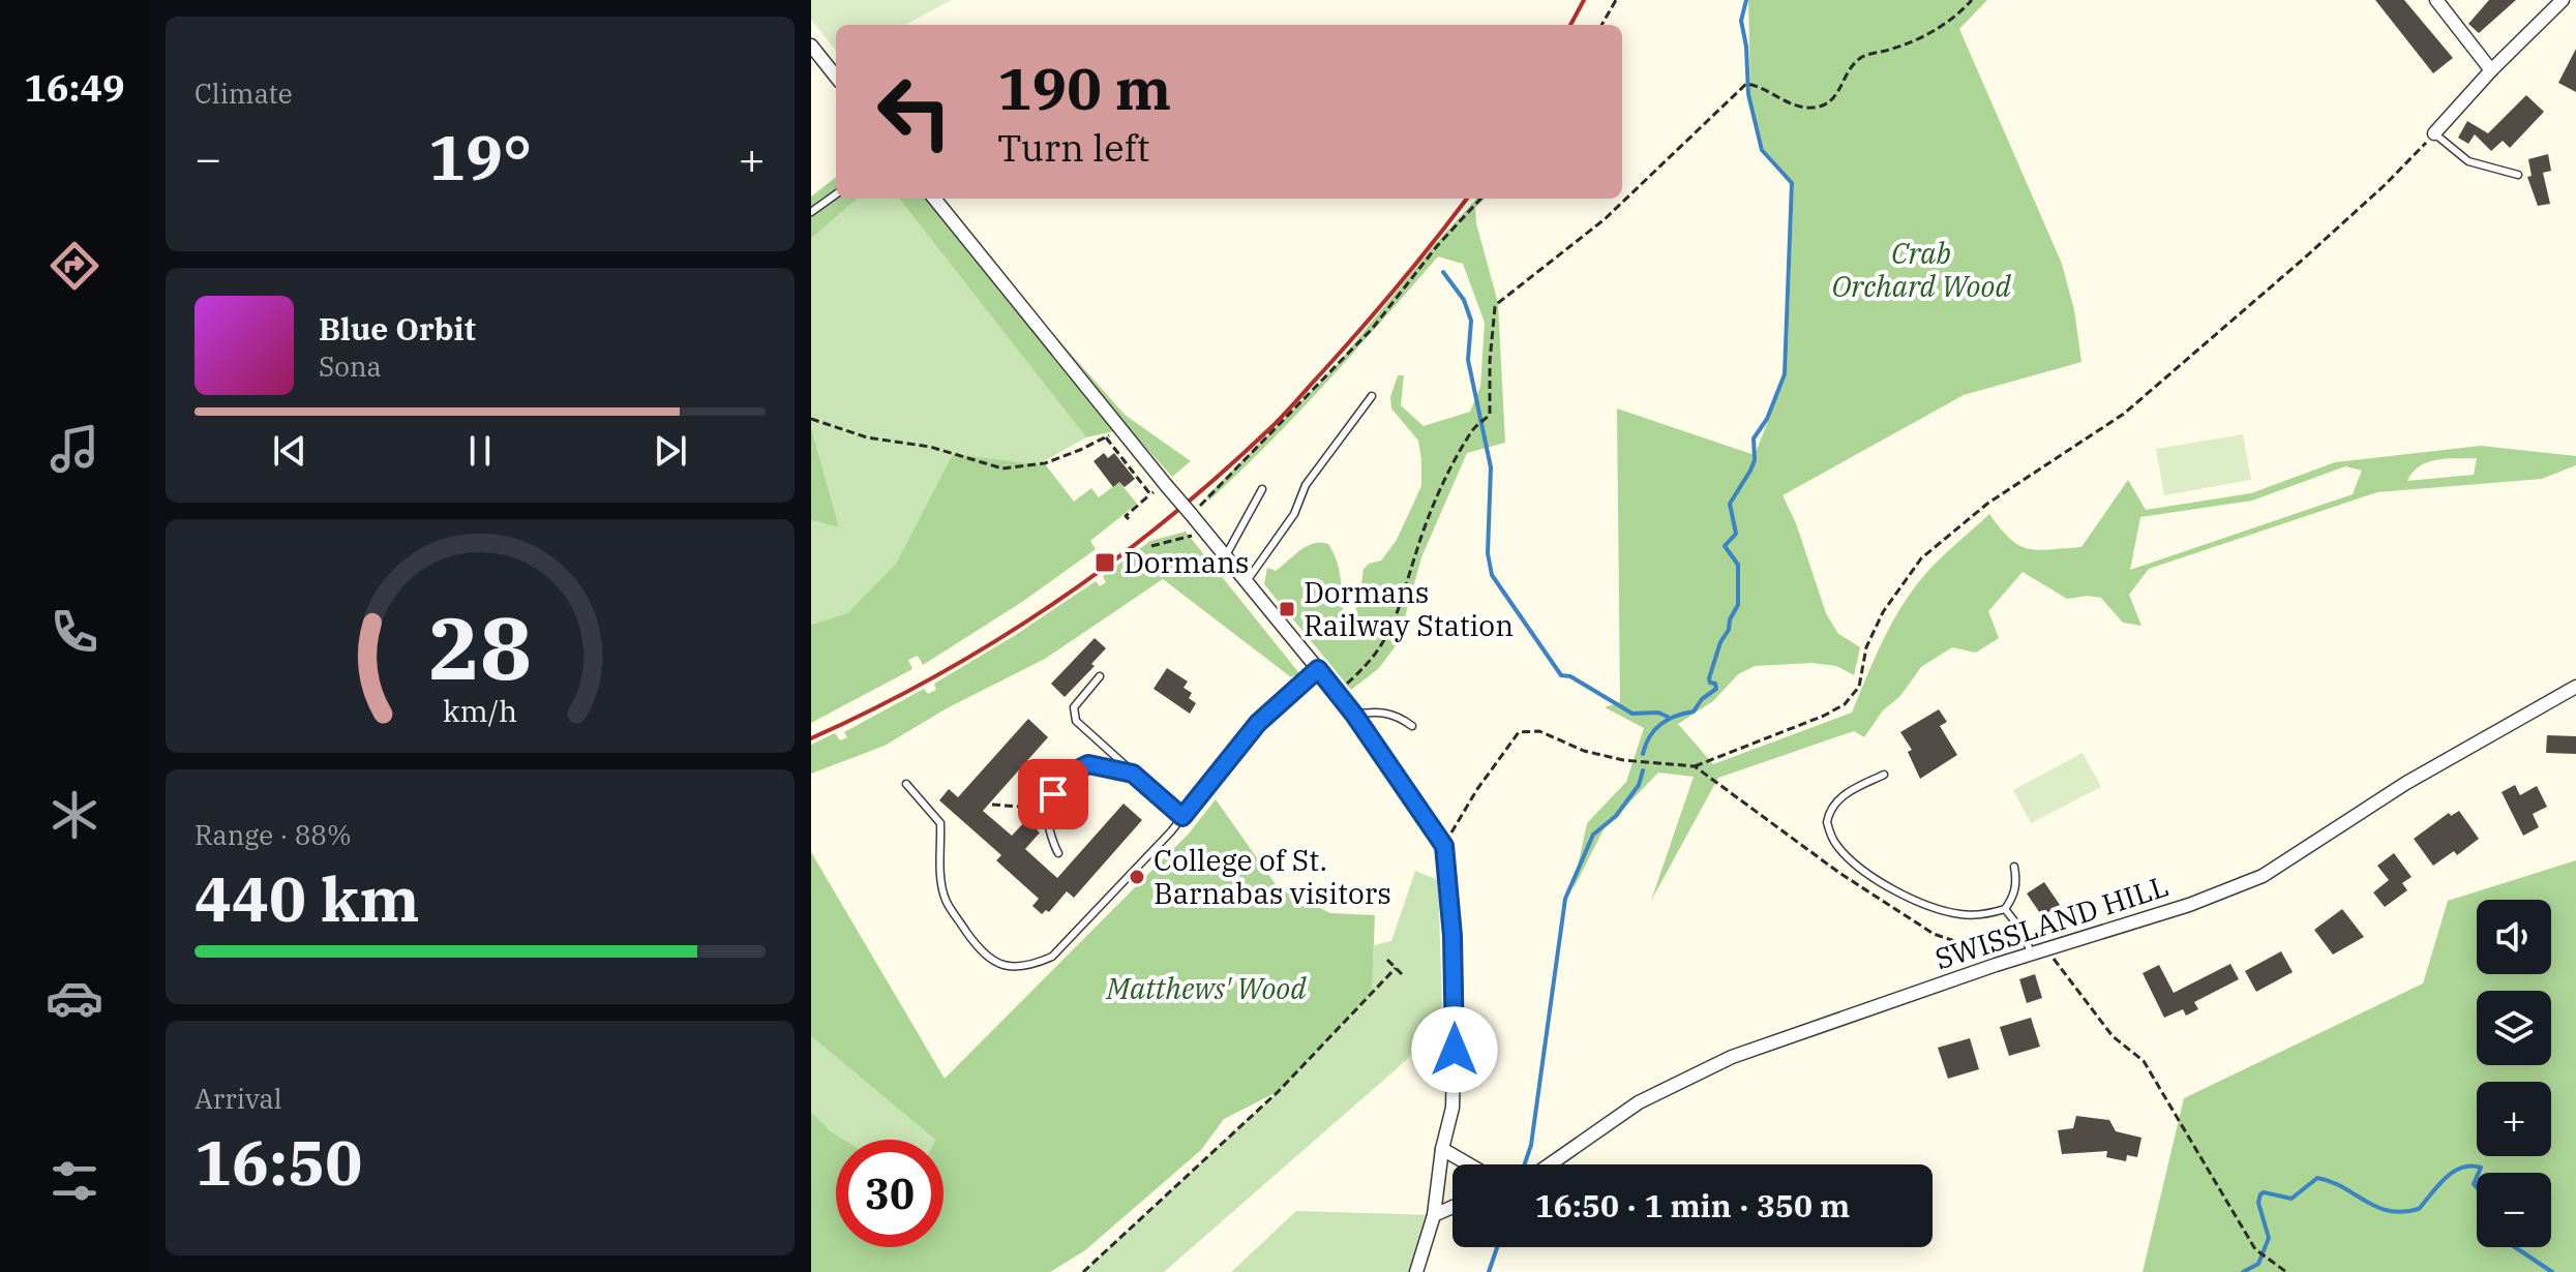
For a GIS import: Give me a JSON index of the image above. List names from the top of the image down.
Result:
{
  "streets": {
    "street": ["SWISSLAND HILL"]
  },
  "parks": ["Crab Orchard Wood", "Matthews' Wood"],
  "places": {
    "transit": ["Dormans", "Dormans Railway Station"],
    "other": ["College of St. Barnabas visitors"]
  },
  "page": {
    "tabs": "16:49",
    "tile": [
      "Climate",
      ["Range · 88%", "440 km"],
      ["Arrival", "16:50"]
    ],
    "turn": ["190 m", "Turn left"],
    "heat": ["−", "19°", "+"],
    "song": ["Blue Orbit", "Sona"],
    "map_buttons": ["+", "−"],
    "limit": "30",
    "trip": "16:50 · 1 min · 350 m",
    "gauge": ["28", "km/h"]
  }
}
